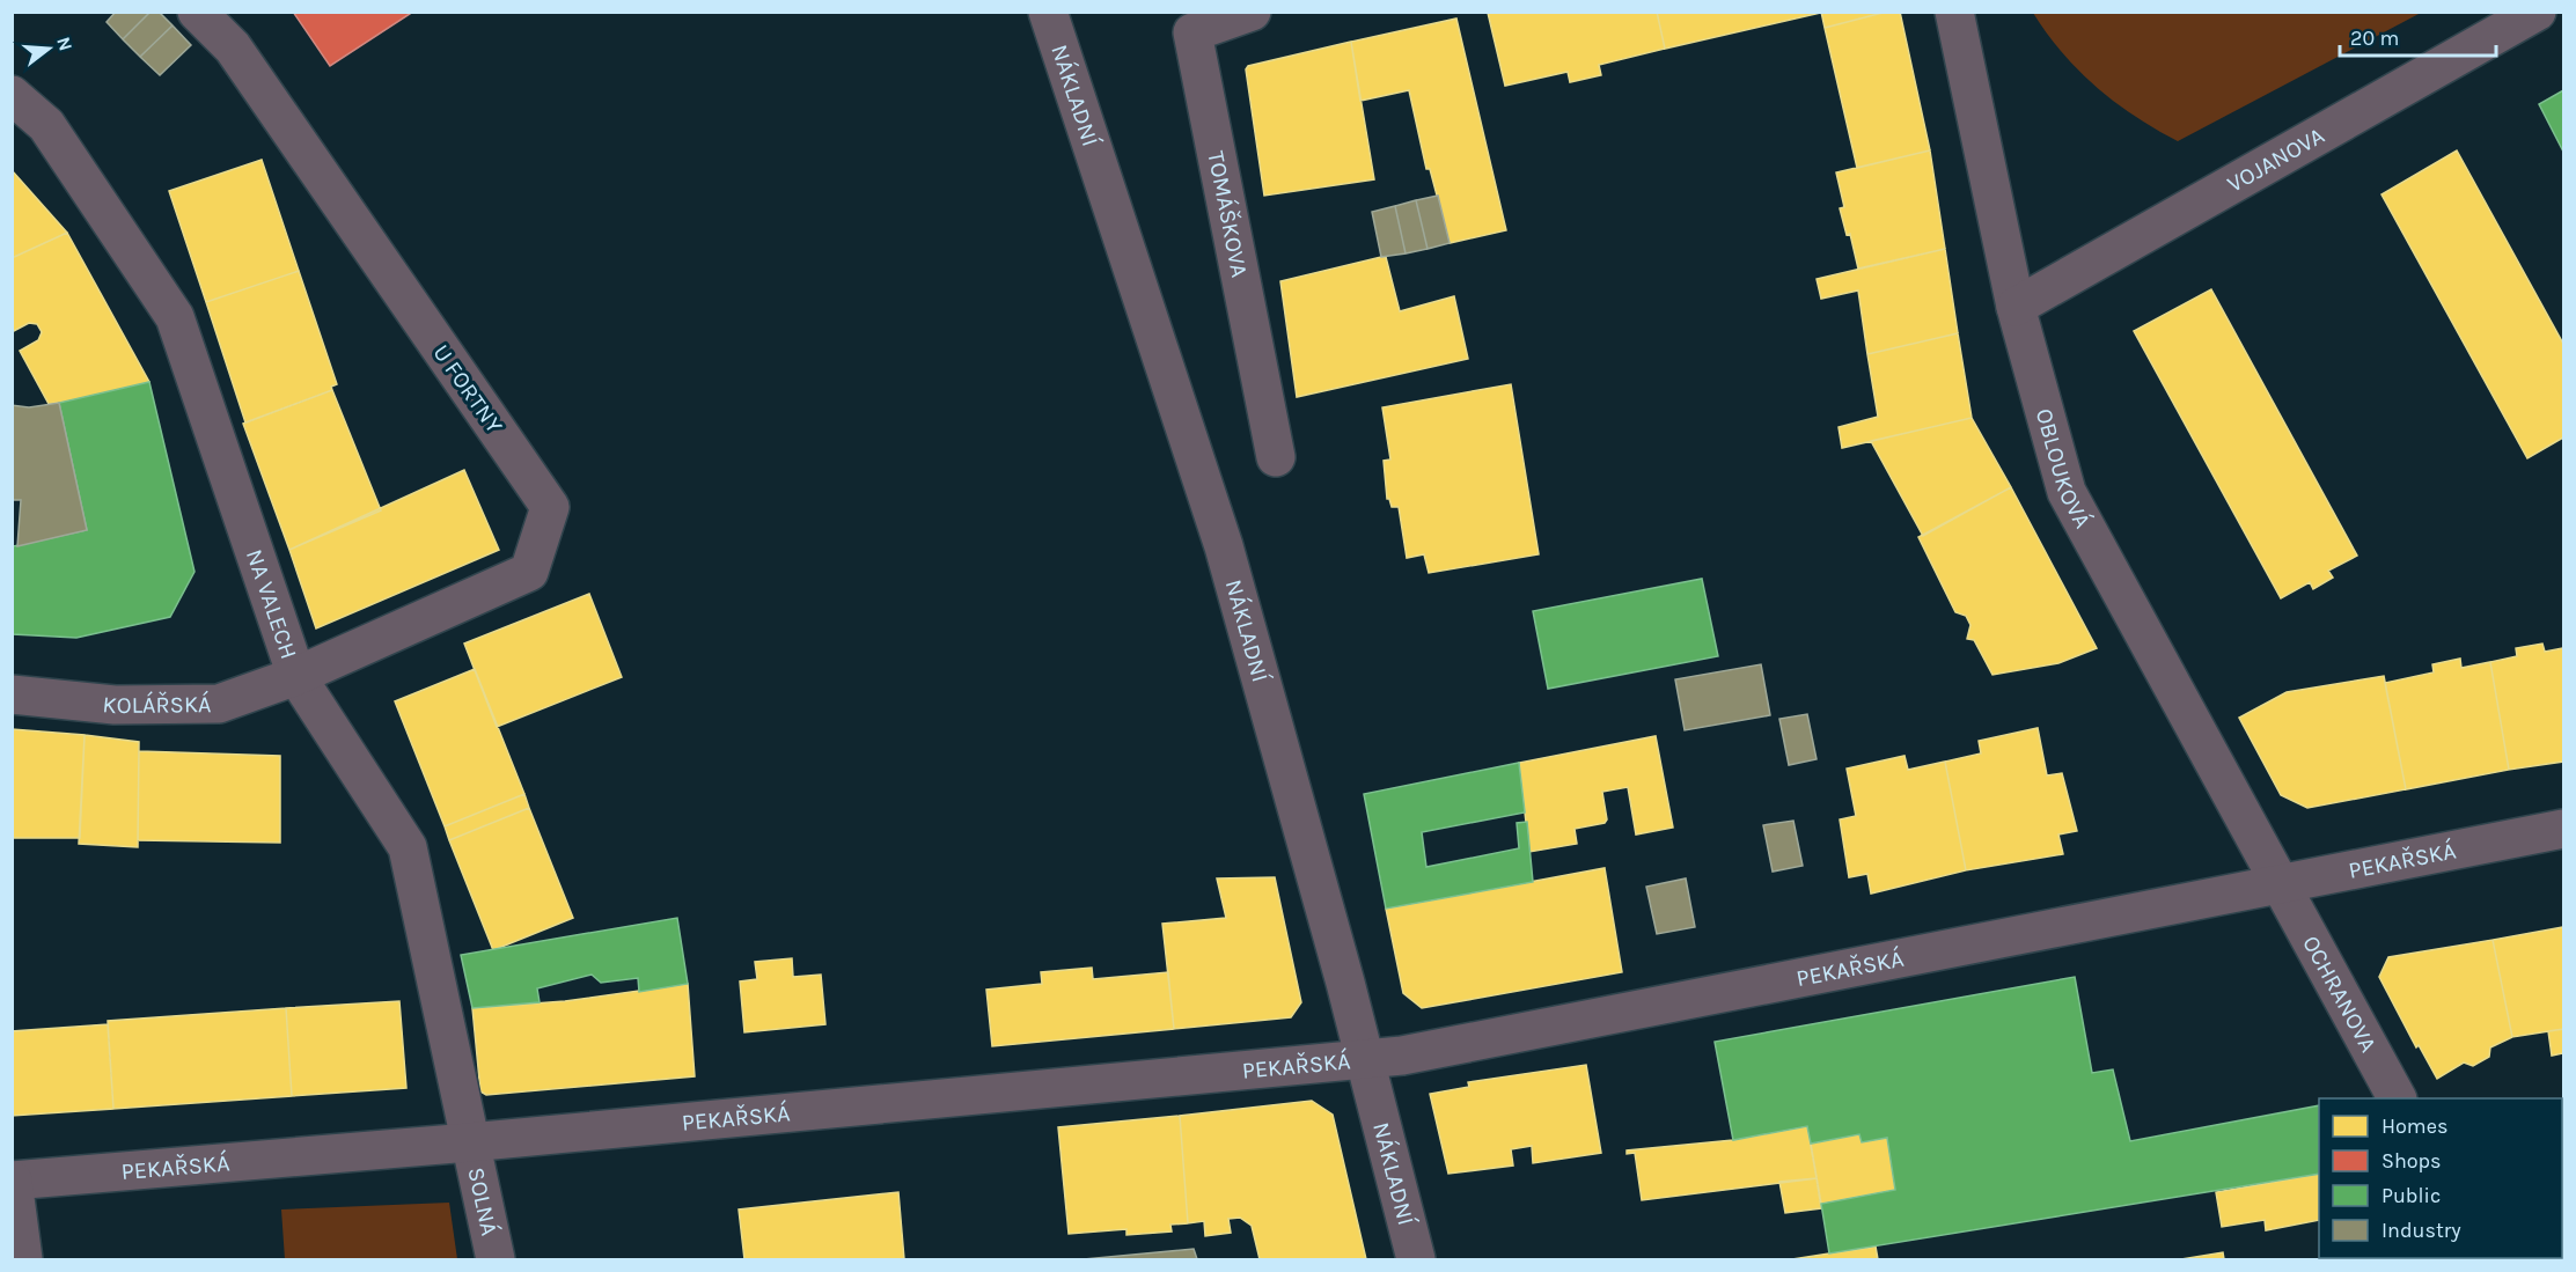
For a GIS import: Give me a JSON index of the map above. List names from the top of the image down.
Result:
{
  "streets": {
    "street": [
      "NÁKLADNÍ",
      "VOJANOVA",
      "TOMÁŠKOVA",
      "U FORTNY",
      "OBLOUKOVÁ",
      "NA VALECH",
      "KOLÁŘSKÁ",
      "PEKAŘSKÁ",
      "OCHRANOVA",
      "SOLNÁ"
    ]
  },
  "crossings": [
    ["NÁKLADNÍ", "PEKAŘSKÁ"],
    ["VOJANOVA", "OBLOUKOVÁ"],
    ["U FORTNY", "NA VALECH"],
    ["U FORTNY", "KOLÁŘSKÁ"],
    ["OBLOUKOVÁ", "PEKAŘSKÁ"],
    ["OBLOUKOVÁ", "OCHRANOVA"],
    ["NA VALECH", "KOLÁŘSKÁ"],
    ["NA VALECH", "PEKAŘSKÁ"],
    ["NA VALECH", "SOLNÁ"],
    ["PEKAŘSKÁ", "OCHRANOVA"],
    ["PEKAŘSKÁ", "SOLNÁ"]
  ],
  "legend": [
    "Homes",
    "Shops",
    "Public",
    "Industry"
  ],
  "scale_bar": "20 m",
  "north": "right"
}
